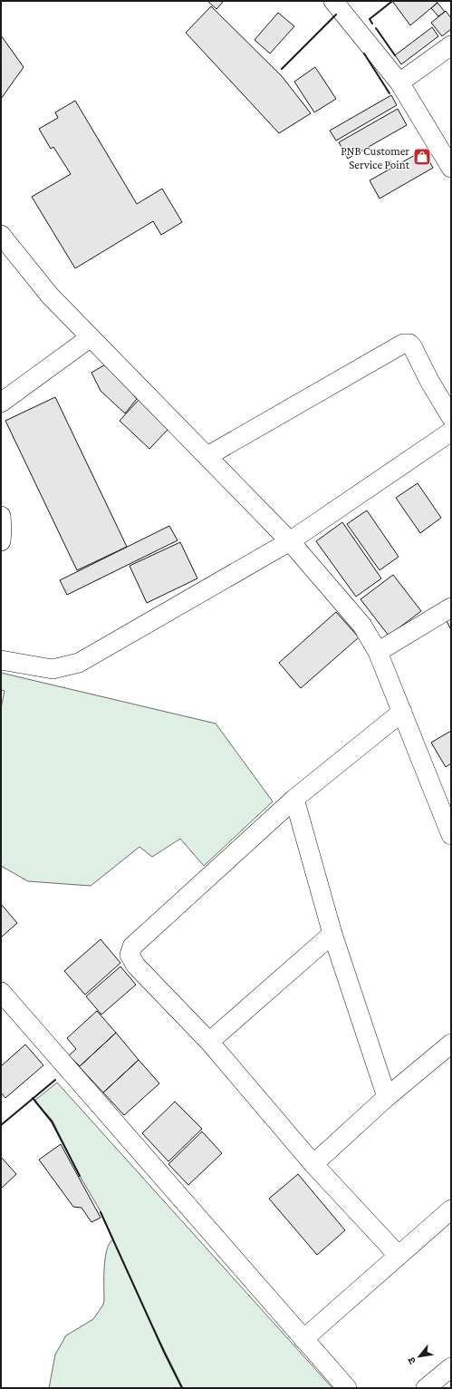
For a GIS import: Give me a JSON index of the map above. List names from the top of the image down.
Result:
{
  "places": {
    "shop": ["PNB Customer Service Point"]
  },
  "north": "bottom left"
}
